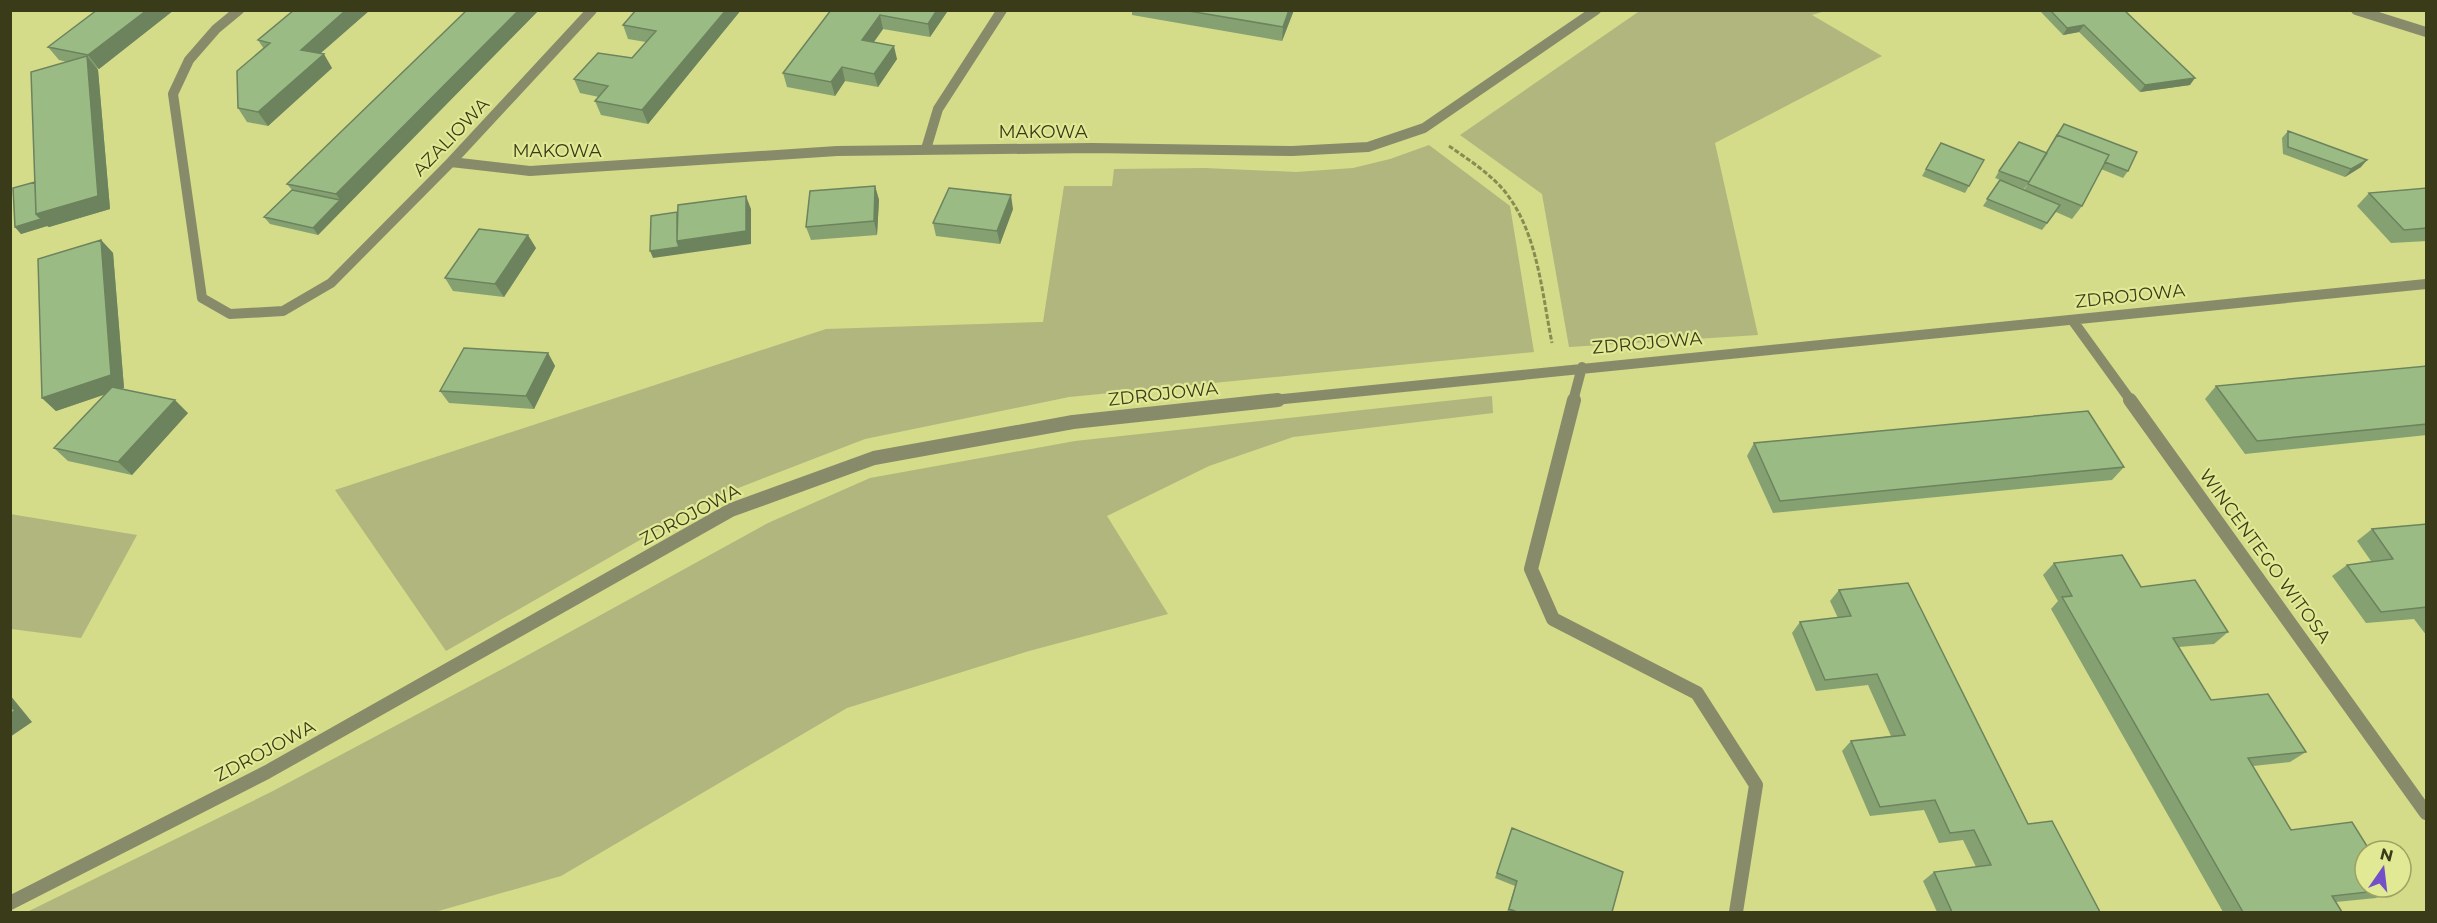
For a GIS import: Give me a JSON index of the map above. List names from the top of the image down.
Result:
{
  "streets": {
    "street": [
      "MAKOWA",
      "AZALIOWA",
      "ZDROJOWA",
      "WINCENTEGO WITOSA"
    ]
  },
  "crossings": [
    ["MAKOWA", "AZALIOWA"],
    ["ZDROJOWA", "WINCENTEGO WITOSA"]
  ],
  "north": "top"
}
